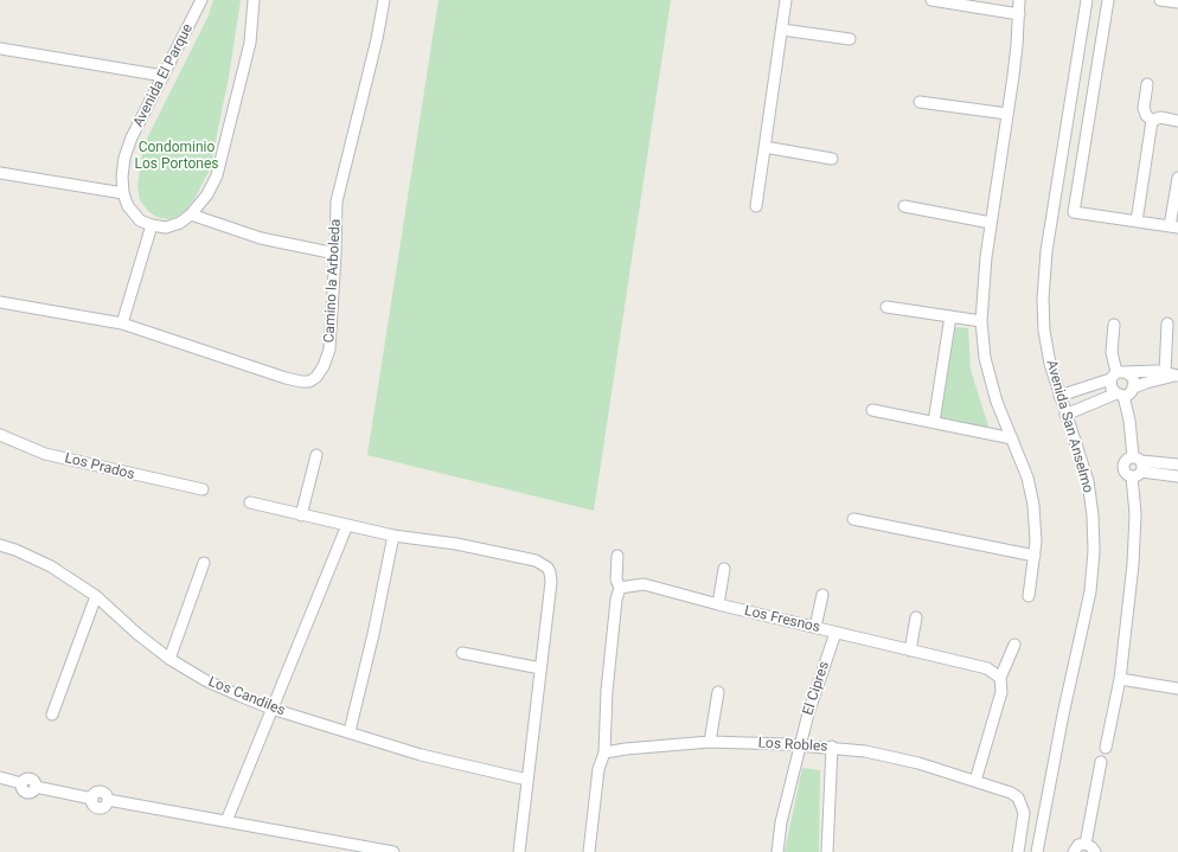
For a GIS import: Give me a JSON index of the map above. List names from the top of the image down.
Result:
{
  "streets": {
    "street": [
      "Avenida El Parque",
      "Camino la Arboleda",
      "Avenida San Anselmo",
      "Los Prados",
      "Los Fresnos",
      "El Cipres",
      "Los Candiles",
      "Los Robles"
    ]
  },
  "crossings": [
    ["Los Fresnos", "El Cipres"],
    ["El Cipres", "Los Robles"]
  ],
  "parks": ["Condominio Los Portones"]
}
